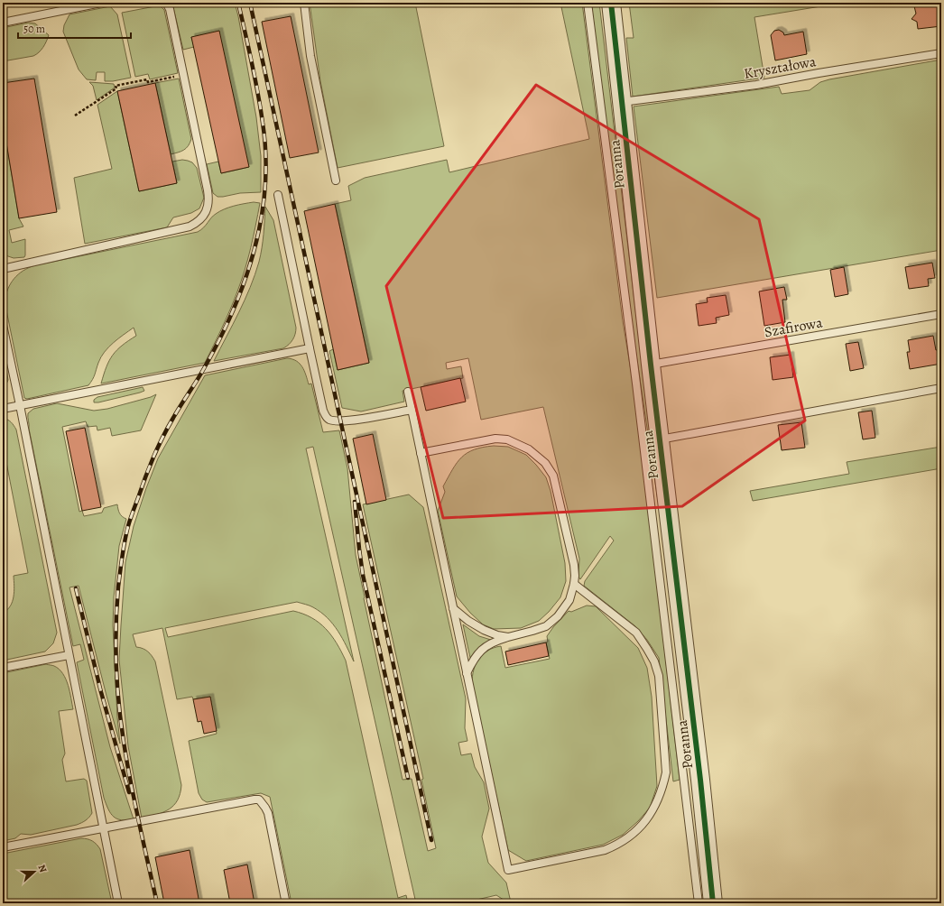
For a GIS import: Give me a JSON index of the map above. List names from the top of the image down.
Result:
{
  "streets": {
    "street": ["Poranna"],
    "lane": ["Kryształowa", "Szafirowa"]
  },
  "crossings": [
    ["Kryształowa", "Poranna"],
    ["Poranna", "Szafirowa"]
  ],
  "scale_bar": "50 m",
  "north": "right"
}
